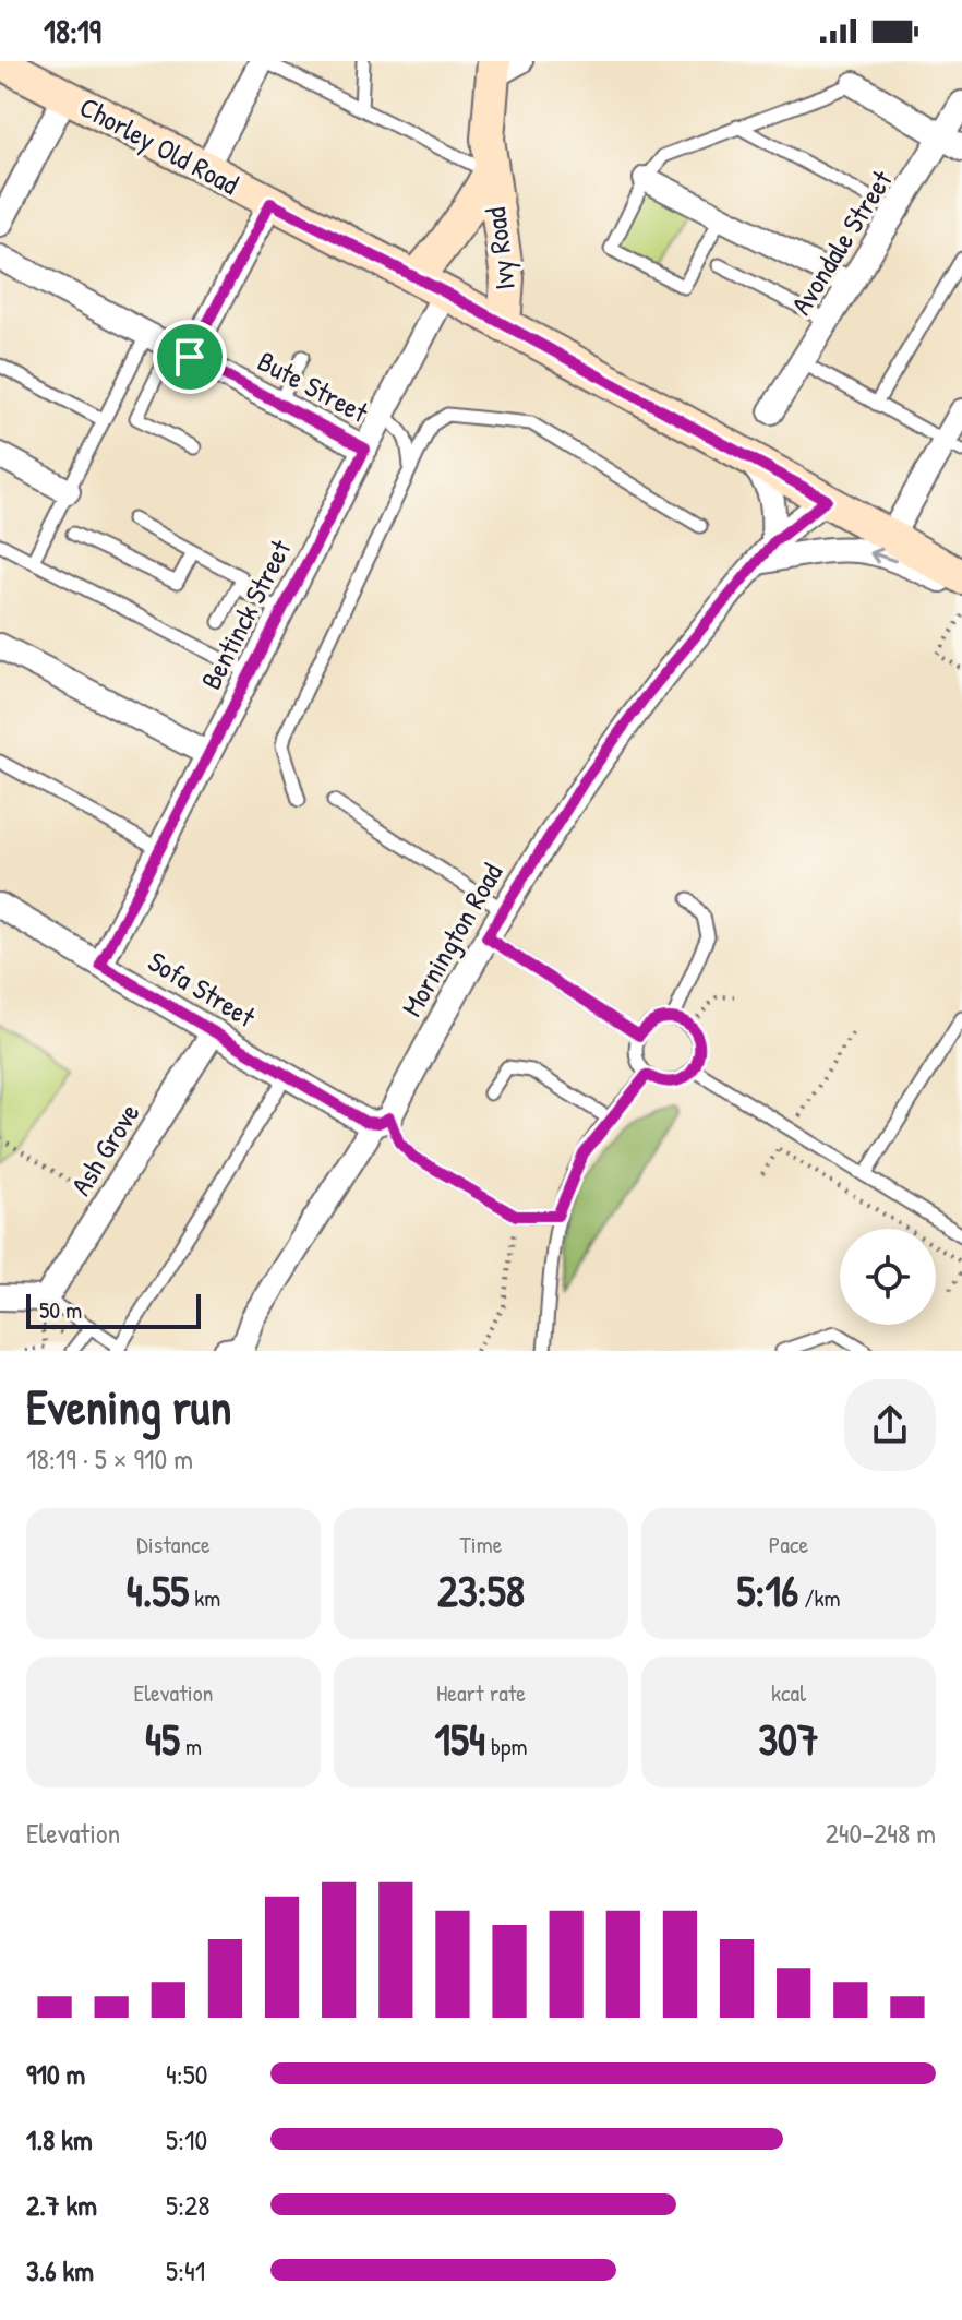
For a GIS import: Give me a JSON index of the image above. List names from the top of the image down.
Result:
{
  "streets": {
    "main road": ["Chorley Old Road", "Ivy Road"],
    "street": [
      "Avondale Street",
      "Bute Street",
      "Bentinck Street",
      "Mornington Road",
      "Sofa Street",
      "Ash Grove"
    ]
  },
  "crossings": [
    ["Chorley Old Road", "Ivy Road"],
    ["Chorley Old Road", "Bentinck Street"],
    ["Chorley Old Road", "Mornington Road"],
    ["Bute Street", "Bentinck Street"],
    ["Bentinck Street", "Sofa Street"],
    ["Mornington Road", "Sofa Street"],
    ["Sofa Street", "Ash Grove"]
  ],
  "scale_bar": "50 m",
  "page": {
    "status": "18:19",
    "scale": "50 m",
    "heading": ["Evening run", "18:19 · 5 × 910 m"],
    "stats": [
      ["Distance", "4.55 km"],
      ["Time", "23:58"],
      ["Pace", "5:16 /km"],
      ["Elevation", "45 m"],
      ["Heart rate", "154 bpm"],
      ["kcal", "307"]
    ],
    "chart": ["Elevation", "240–248 m"],
    "list": [
      {
        "name": "910 m",
        "note": "4:50"
      },
      {
        "name": "1.8 km",
        "note": "5:10"
      },
      {
        "name": "2.7 km",
        "note": "5:28"
      },
      {
        "name": "3.6 km",
        "note": "5:41"
      }
    ]
  }
}
